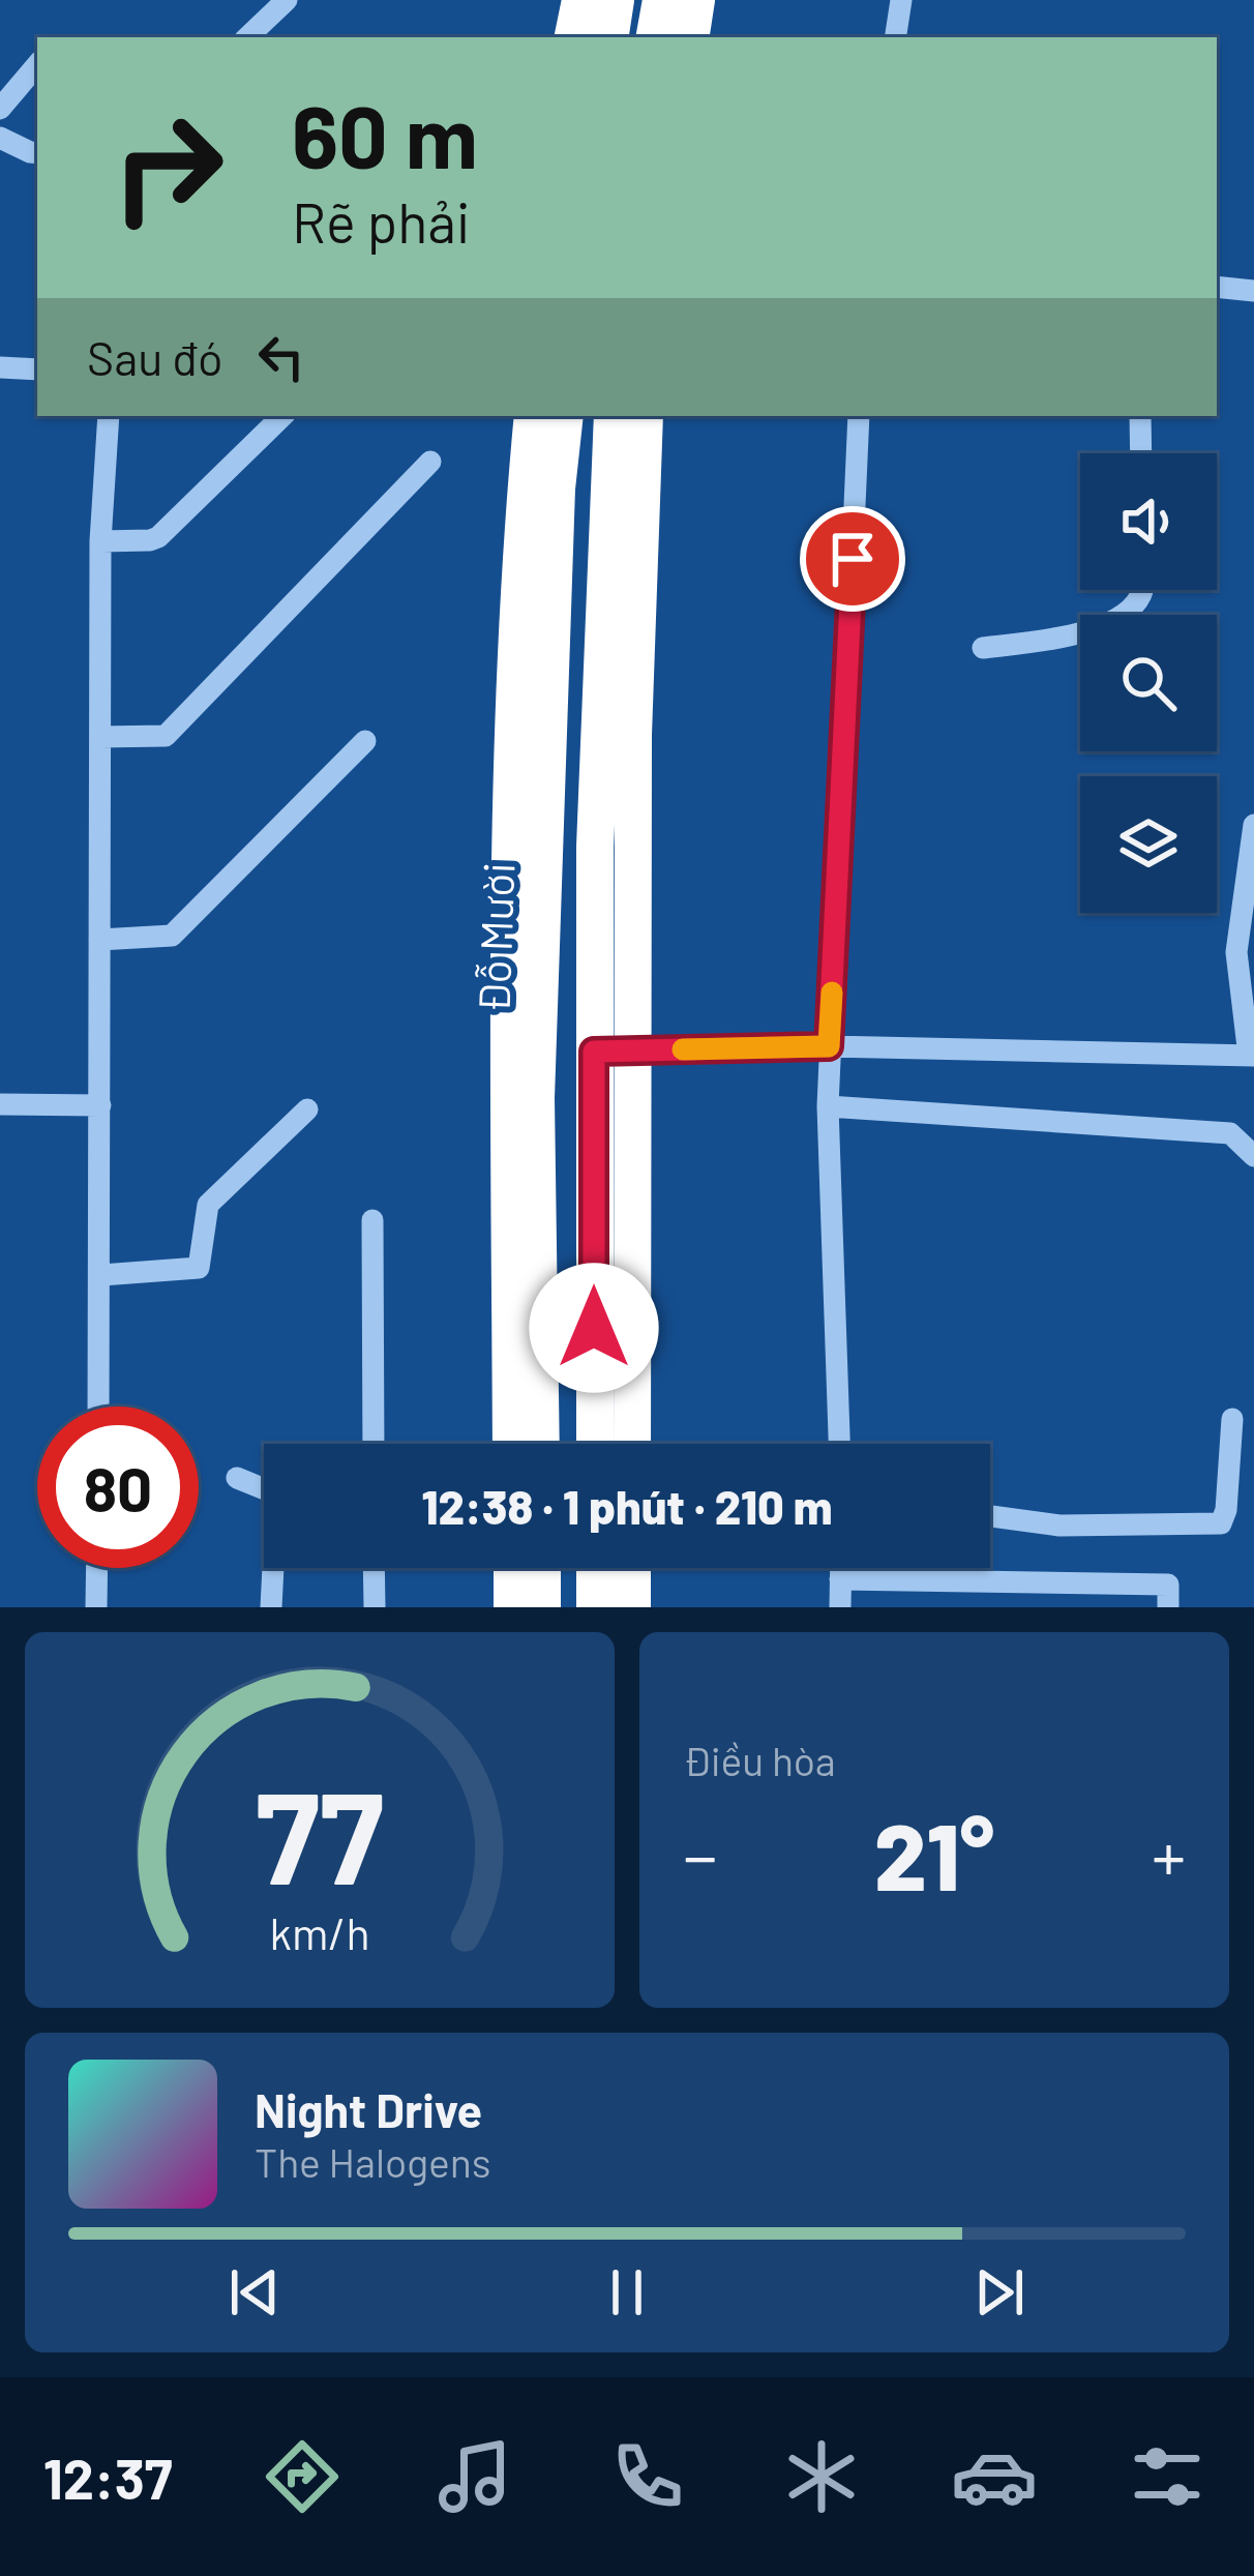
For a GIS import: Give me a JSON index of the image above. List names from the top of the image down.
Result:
{
  "streets": {
    "highway": ["Đỗ Mười"]
  },
  "page": {
    "turn": ["60 m", "Rẽ phải"],
    "then": "Sau đó",
    "limit": "80",
    "trip": "12:38 · 1 phút · 210 m",
    "tile": "Điều hòa",
    "heat": ["−", "21°", "+"],
    "song": ["Night Drive", "The Halogens"],
    "tabs": "12:37",
    "gauge": ["77", "km/h"]
  }
}
